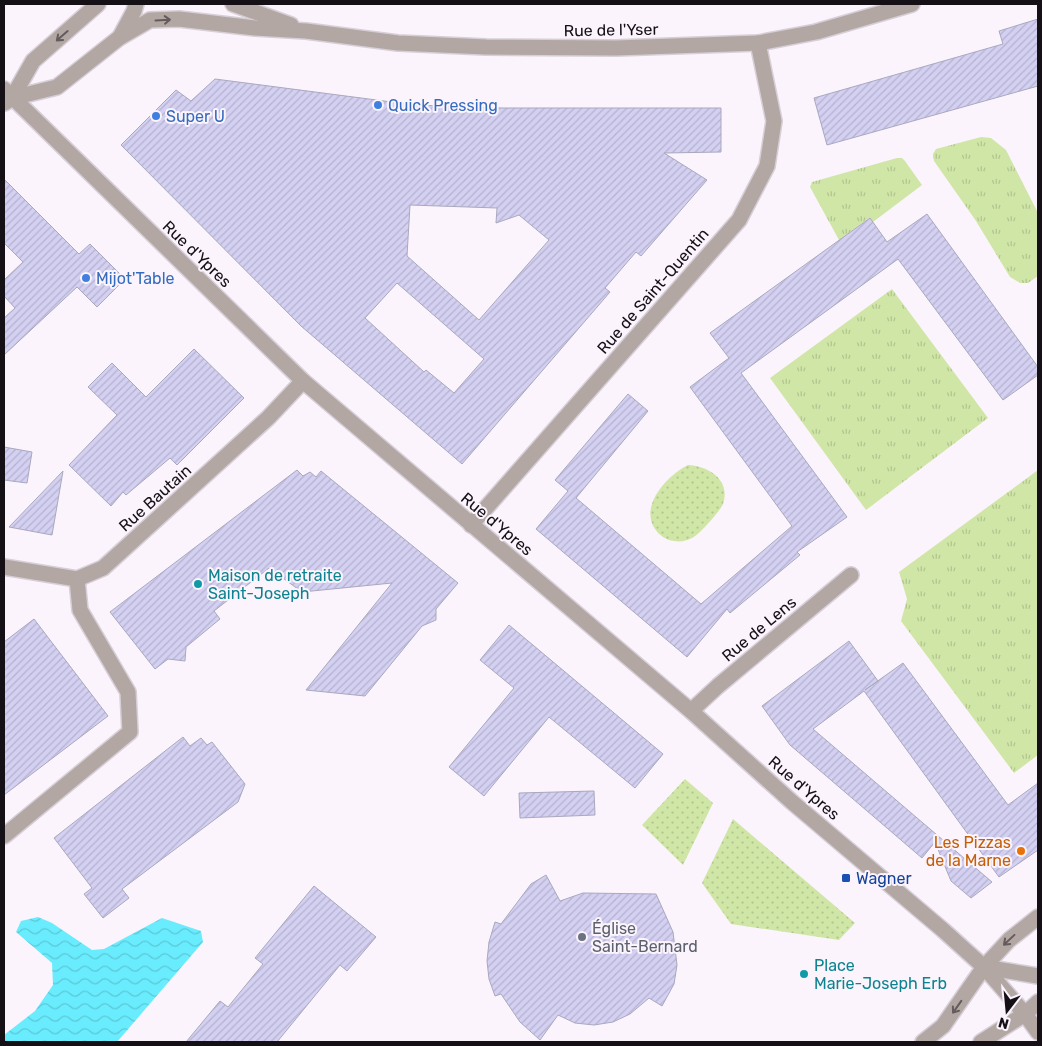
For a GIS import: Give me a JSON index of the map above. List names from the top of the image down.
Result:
{
  "streets": {
    "street": [
      "Rue de l'Yser",
      "Rue d'Ypres",
      "Rue de Saint-Quentin",
      "Rue Bautain",
      "Rue de Lens"
    ]
  },
  "crossings": [
    ["Rue de l'Yser", "Rue d'Ypres"],
    ["Rue de l'Yser", "Rue de Saint-Quentin"],
    ["Rue d'Ypres", "Rue de Saint-Quentin"],
    ["Rue d'Ypres", "Rue Bautain"],
    ["Rue d'Ypres", "Rue de Lens"]
  ],
  "places": {
    "other": [
      "Quick Pressing",
      "Super U",
      "Mijot'Table",
      "Maison de retraite Saint-Joseph",
      "Les Pizzas de la Marne",
      "Église Saint-Bernard",
      "Place Marie-Joseph Erb"
    ],
    "transit": ["Wagner"]
  },
  "north": "bottom"
}
